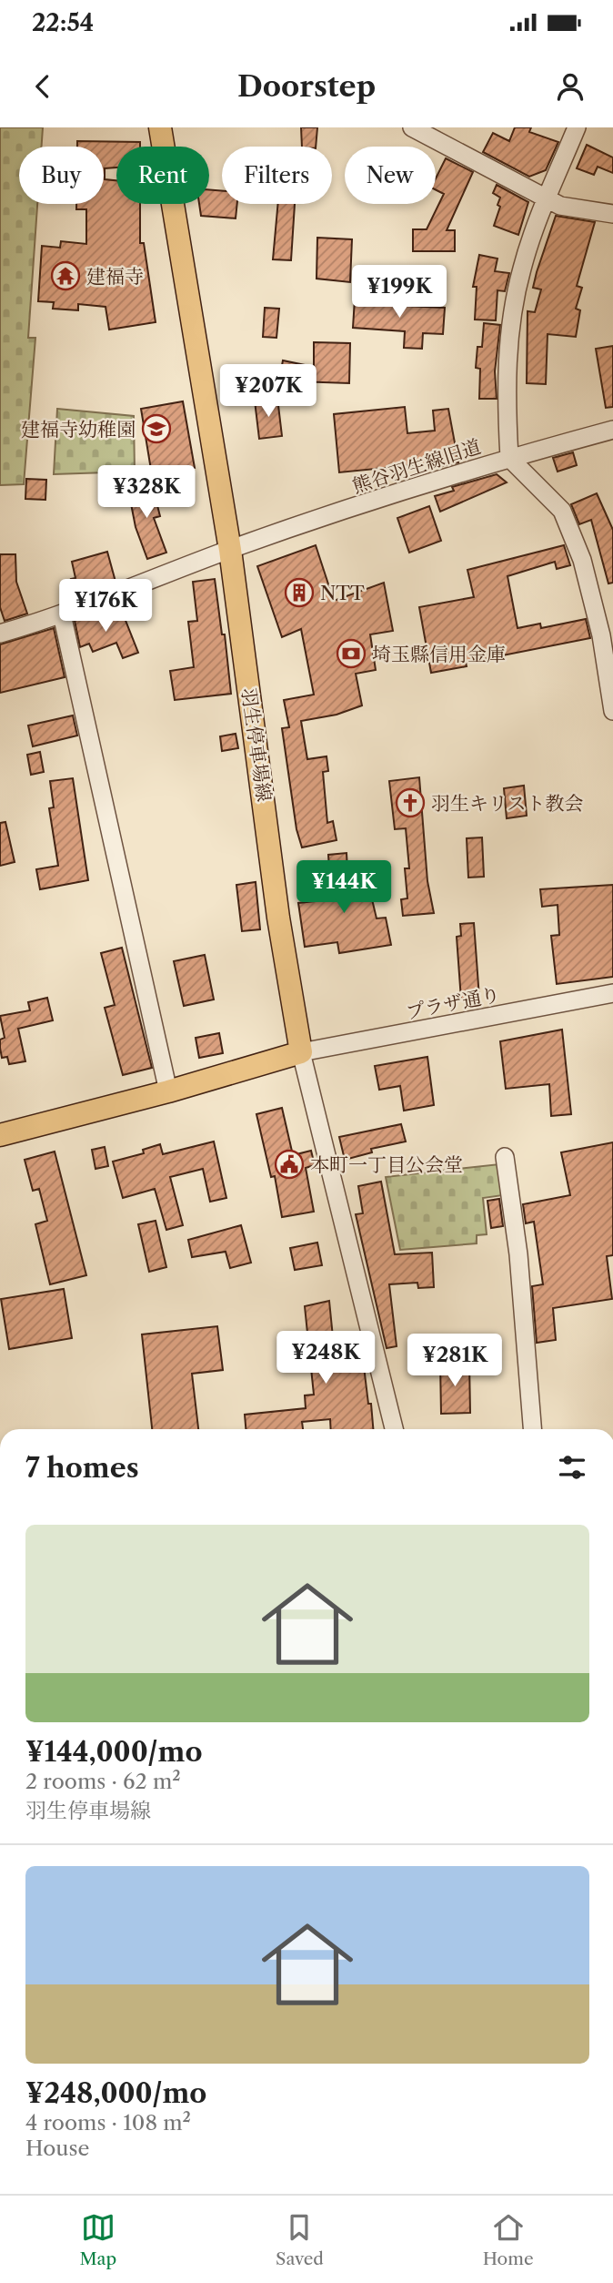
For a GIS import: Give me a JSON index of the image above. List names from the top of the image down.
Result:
{
  "streets": {
    "main road": ["羽生停車場線"],
    "street": ["熊谷羽生線旧道", "プラザ通り"]
  },
  "crossings": [
    ["熊谷羽生線旧道", "羽生停車場線"],
    ["羽生停車場線", "プラザ通り"]
  ],
  "places": {
    "temple": ["建福寺"],
    "school or university": ["建福寺幼稚園"],
    "building": ["NTT"],
    "bank": ["埼玉縣信用金庫"],
    "church": ["羽生キリスト教会"],
    "public building": ["本町一丁目公会堂"]
  },
  "page": {
    "status": "22:54",
    "header": "Doorstep",
    "chip": [
      "Buy",
      "Rent",
      "Filters",
      "New"
    ],
    "price": [
      "¥199K",
      "¥207K",
      "¥328K",
      "¥176K",
      "¥144K",
      "¥248K",
      "¥281K"
    ],
    "heading": "7 homes",
    "list": [
      {
        "name": "¥144,000/mo",
        "note": "2 rooms · 62 m² · 羽生停車場線"
      },
      {
        "name": "¥248,000/mo",
        "note": "4 rooms · 108 m² · House"
      }
    ],
    "tabs": ["Map", "Saved", "Home"]
  }
}
